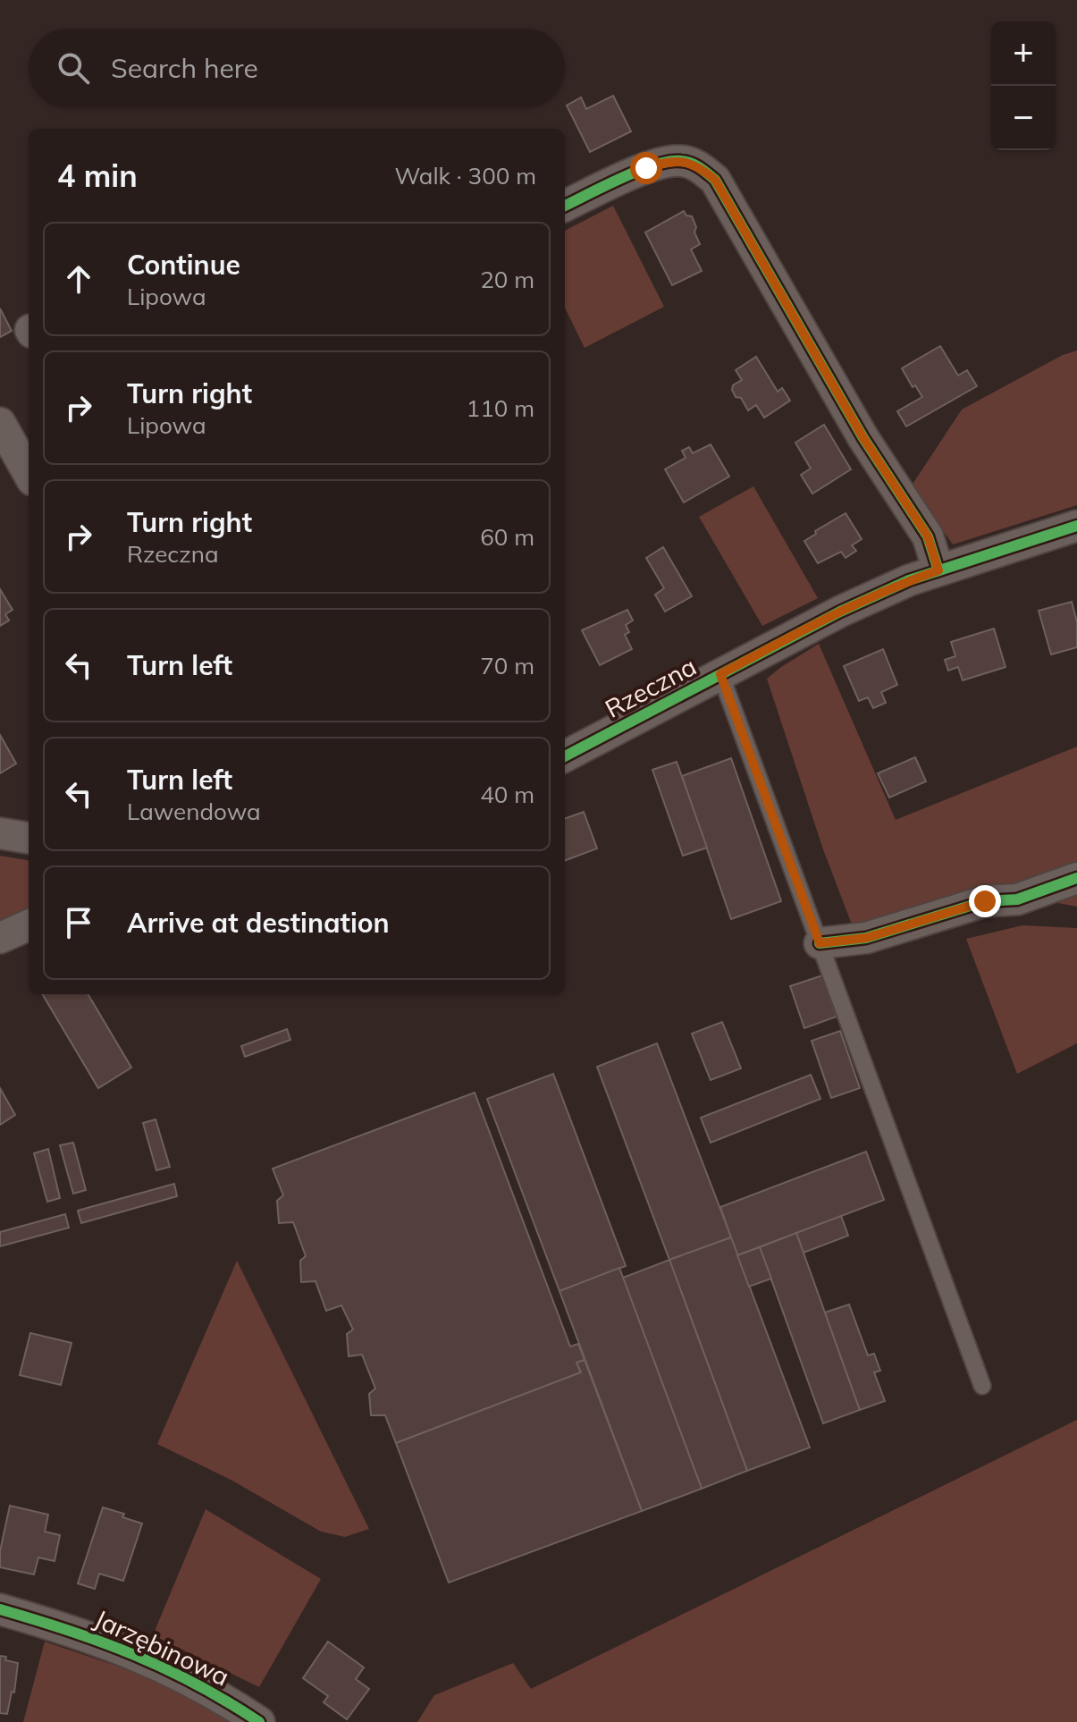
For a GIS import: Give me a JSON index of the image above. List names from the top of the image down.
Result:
{
  "streets": {
    "street": ["Rzeczna", "Jarzębinowa"]
  },
  "page": {
    "map_buttons": ["+", "−"],
    "search": "Search here",
    "heading": ["4 min", "Walk · 300 m"],
    "list": [
      ["Continue", "Lipowa", "20 m"],
      ["Turn right", "Lipowa", "110 m"],
      ["Turn right", "Rzeczna", "60 m"],
      ["Turn left", "70 m"],
      ["Turn left", "Lawendowa", "40 m"],
      "Arrive at destination"
    ]
  }
}
